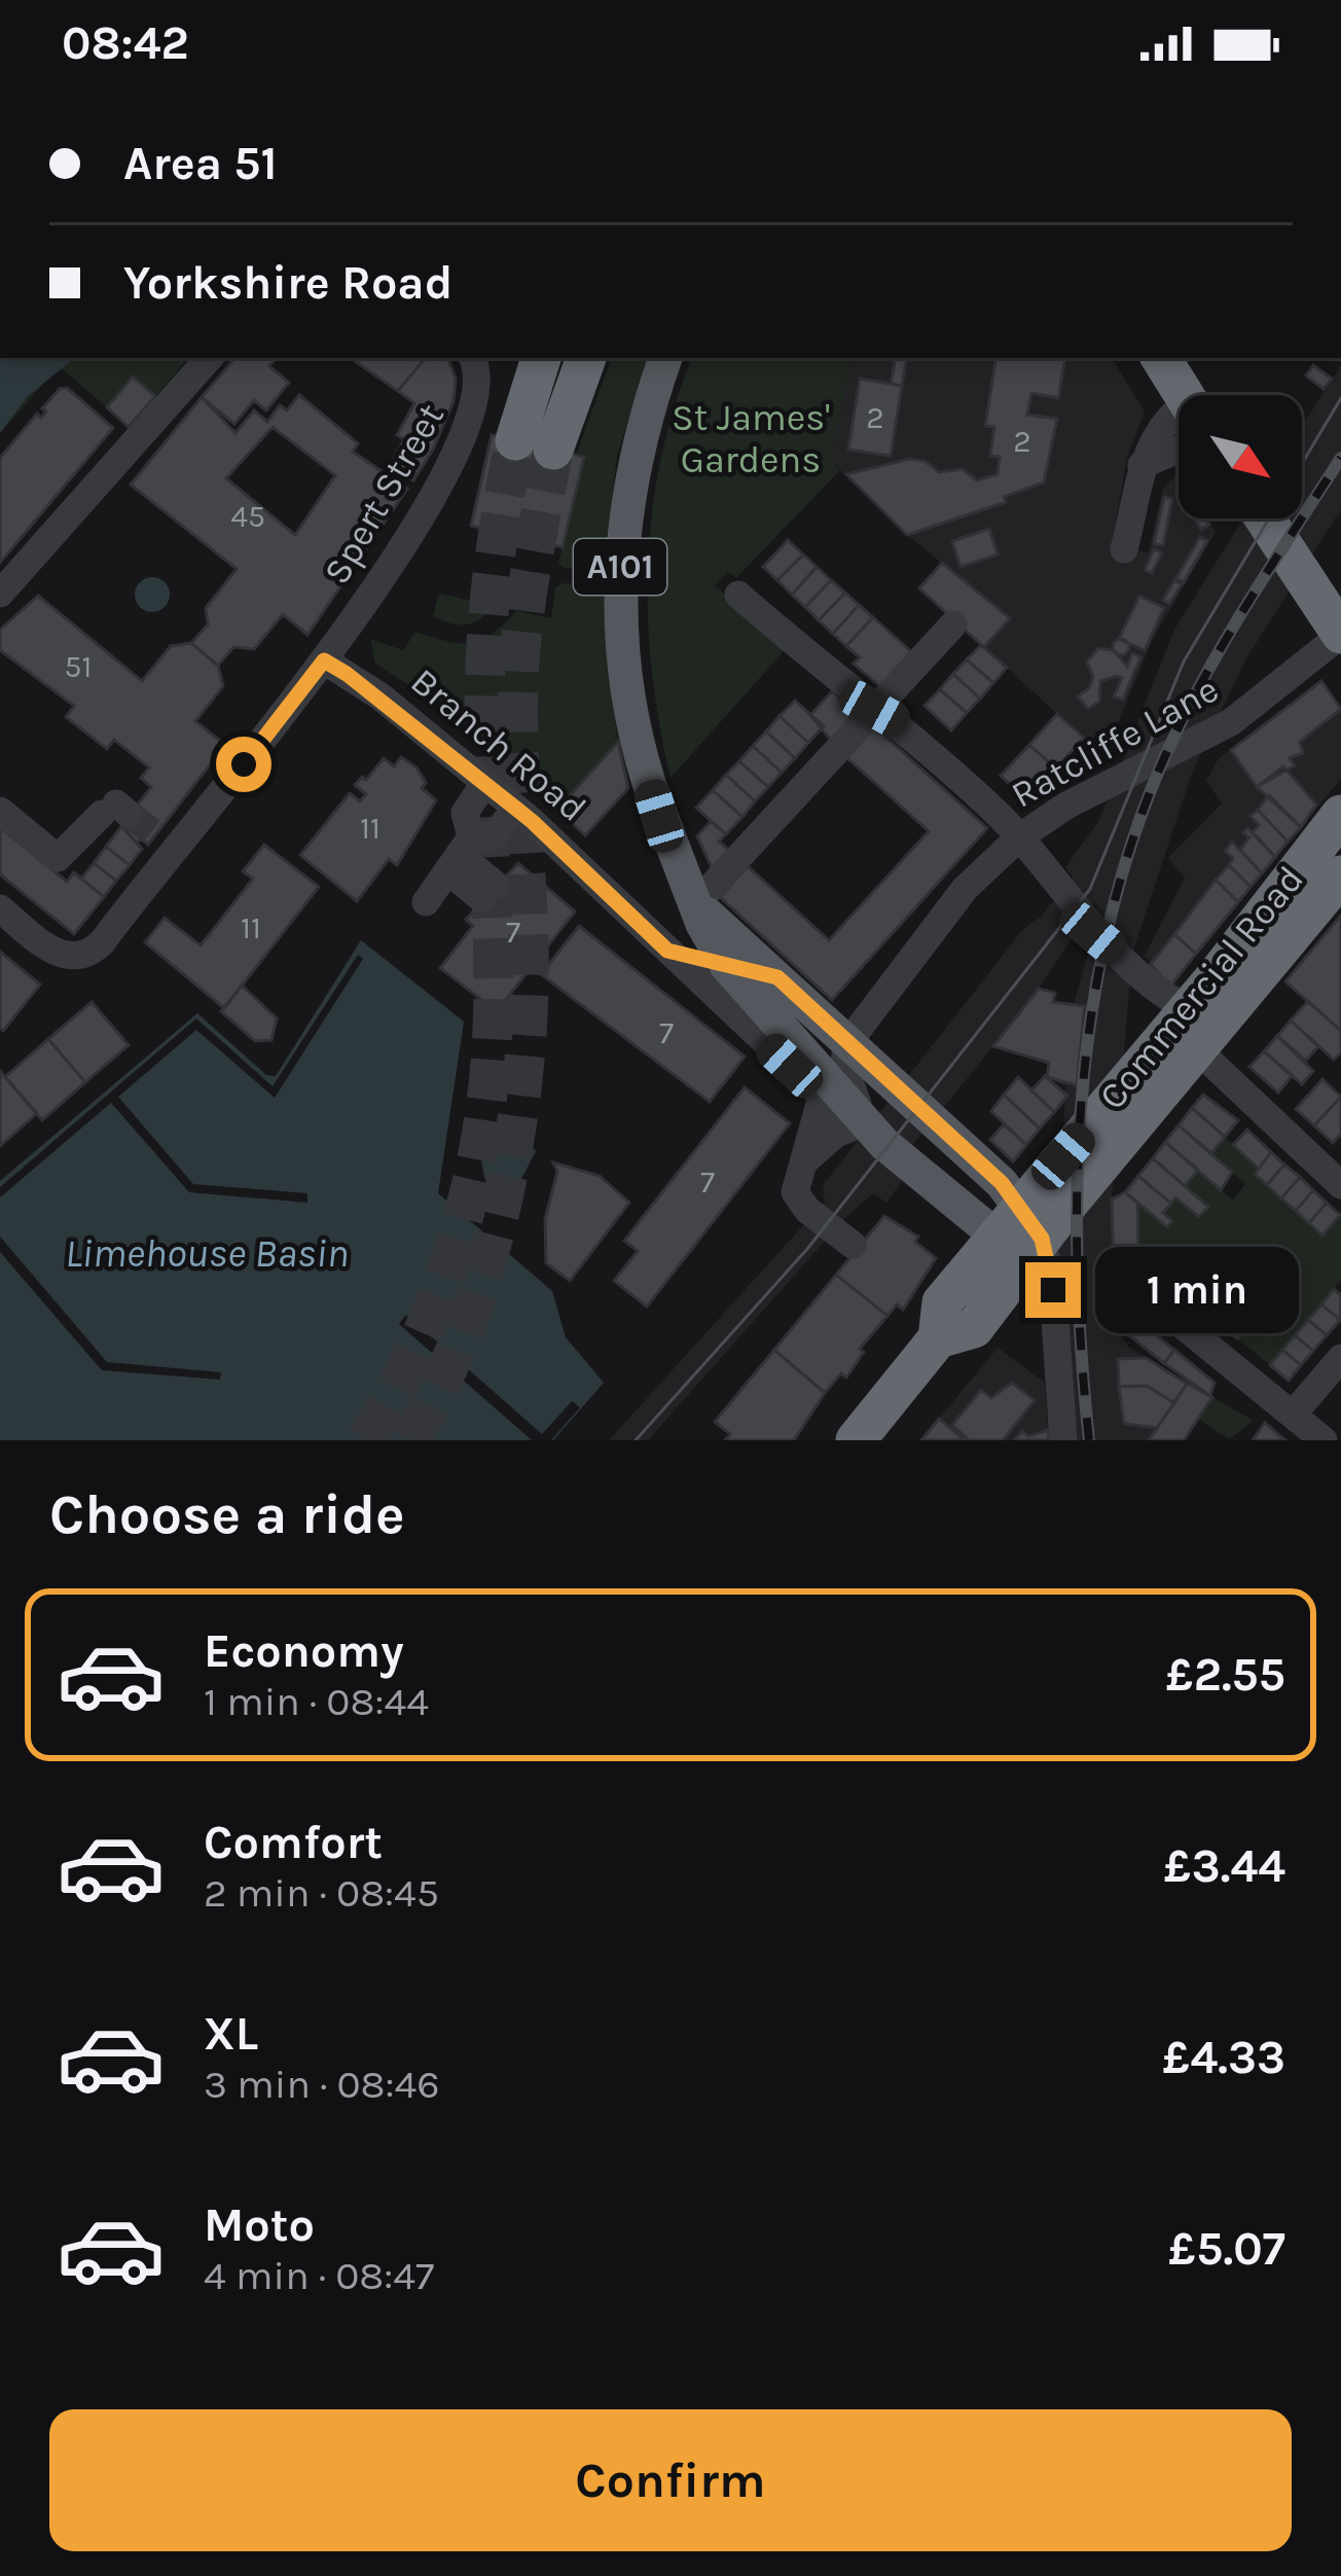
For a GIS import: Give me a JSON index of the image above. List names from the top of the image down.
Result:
{
  "streets": {
    "highway": ["Commercial Road"],
    "main road": ["A101", "Branch Road"],
    "street": ["Spert Street", "Ratcliffe Lane"]
  },
  "crossings": [
    ["Spert Street", "Branch Road"],
    ["A101", "Branch Road"],
    ["Ratcliffe Lane", "Branch Road"],
    ["Branch Road", "Commercial Road"]
  ],
  "water": ["Limehouse Basin"],
  "parks": ["St James' Gardens"],
  "house_numbers": [
    "2",
    "2",
    "45",
    "51",
    "11",
    "11",
    "7",
    "7",
    "7"
  ],
  "north": "bottom right",
  "page": {
    "status": "08:42",
    "banner": ["Area 51", "Yorkshire Road"],
    "bubble": "1 min",
    "heading": "Choose a ride",
    "list": [
      {
        "name": "Economy",
        "note": "1 min · 08:44",
        "value": "£2.55"
      },
      {
        "name": "Comfort",
        "note": "2 min · 08:45",
        "value": "£3.44"
      },
      {
        "name": "XL",
        "note": "3 min · 08:46",
        "value": "£4.33"
      },
      {
        "name": "Moto",
        "note": "4 min · 08:47",
        "value": "£5.07"
      }
    ],
    "buttons": "Confirm"
  }
}
